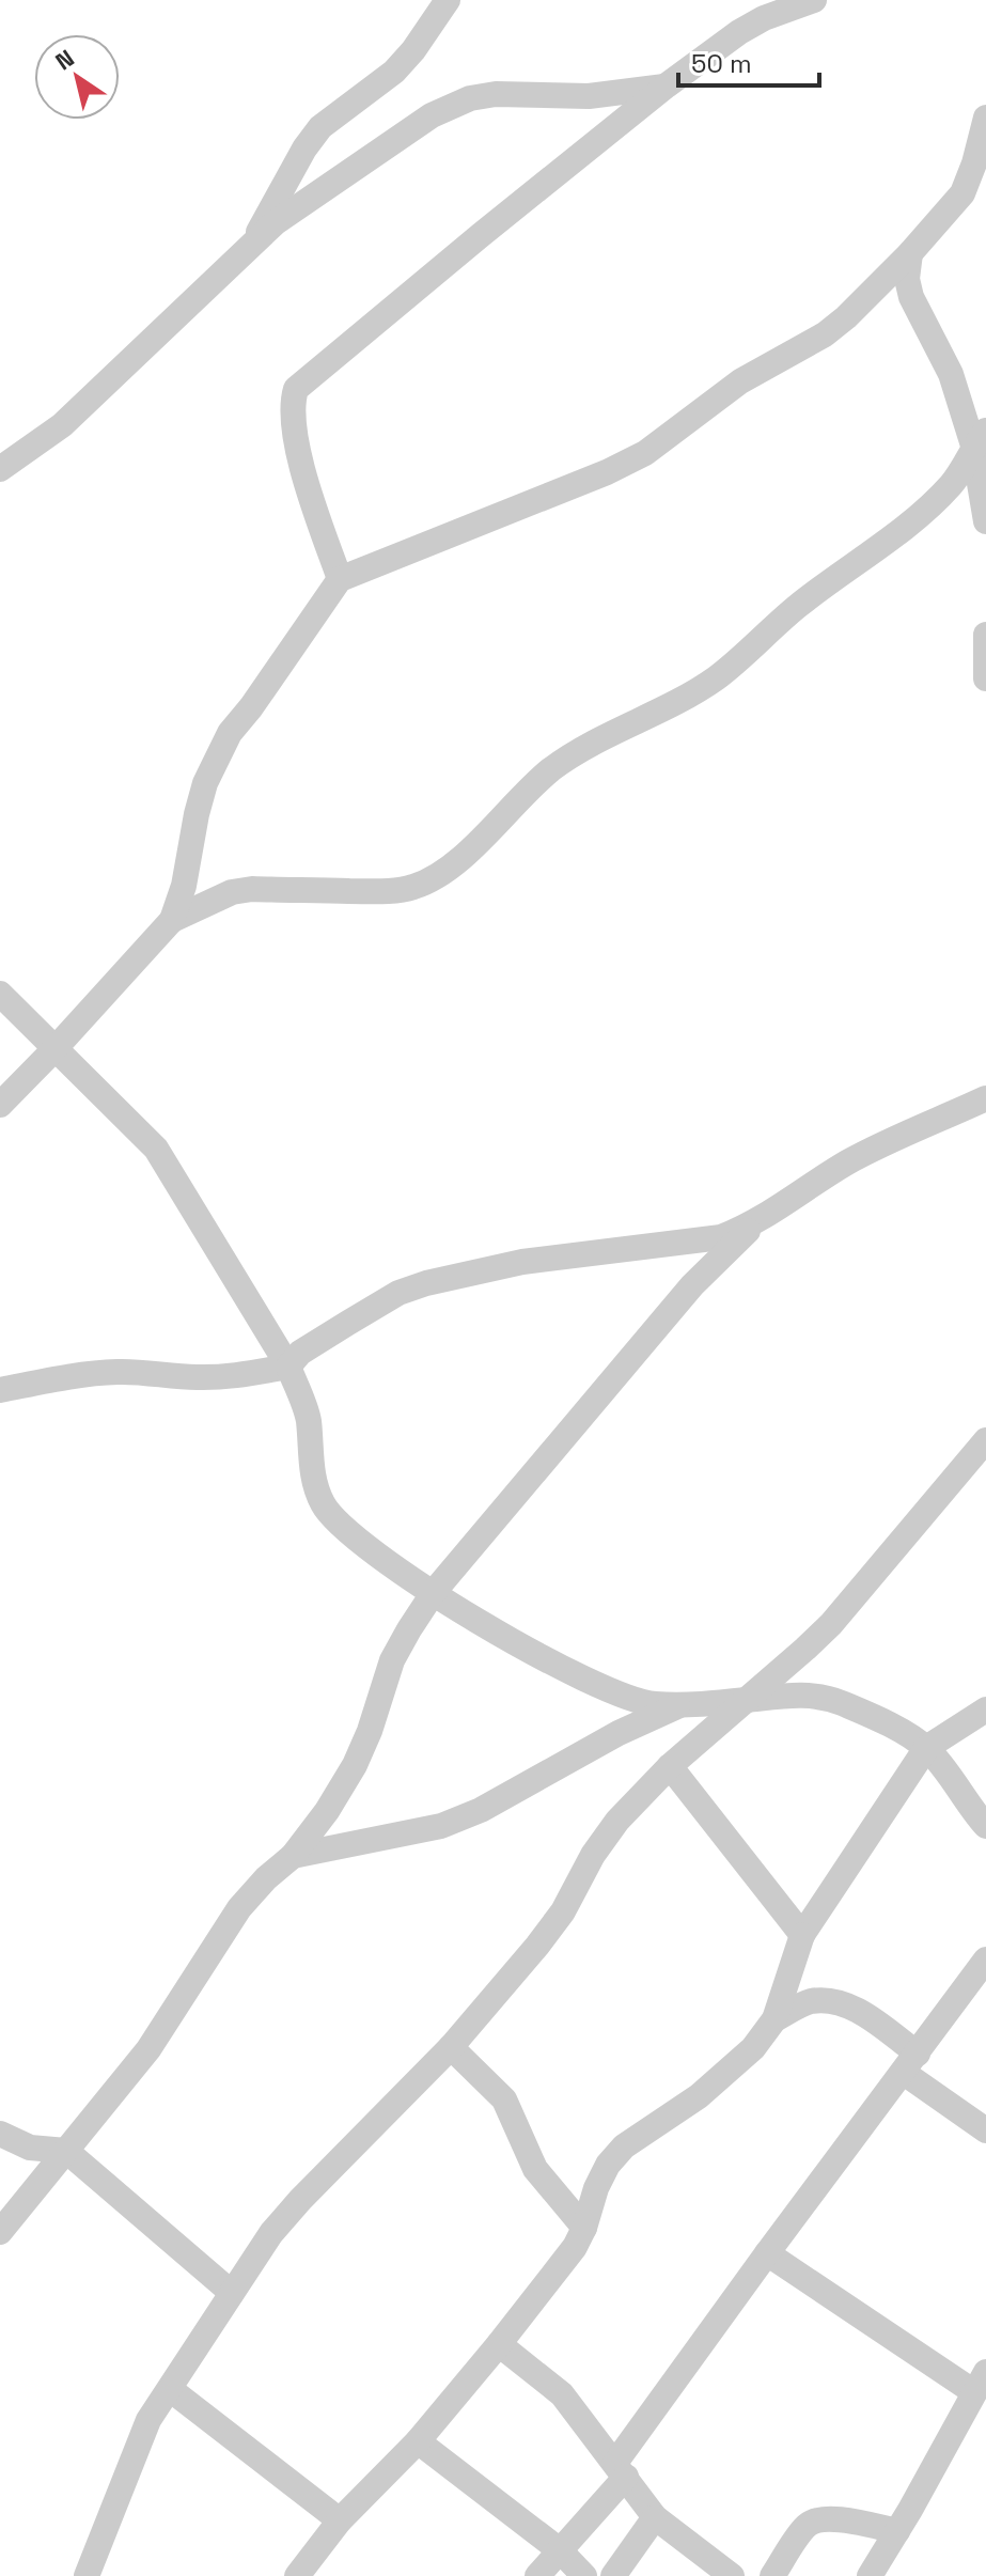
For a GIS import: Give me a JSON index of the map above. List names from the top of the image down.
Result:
{
  "scale_bar": "50 m",
  "north": "top left"
}
